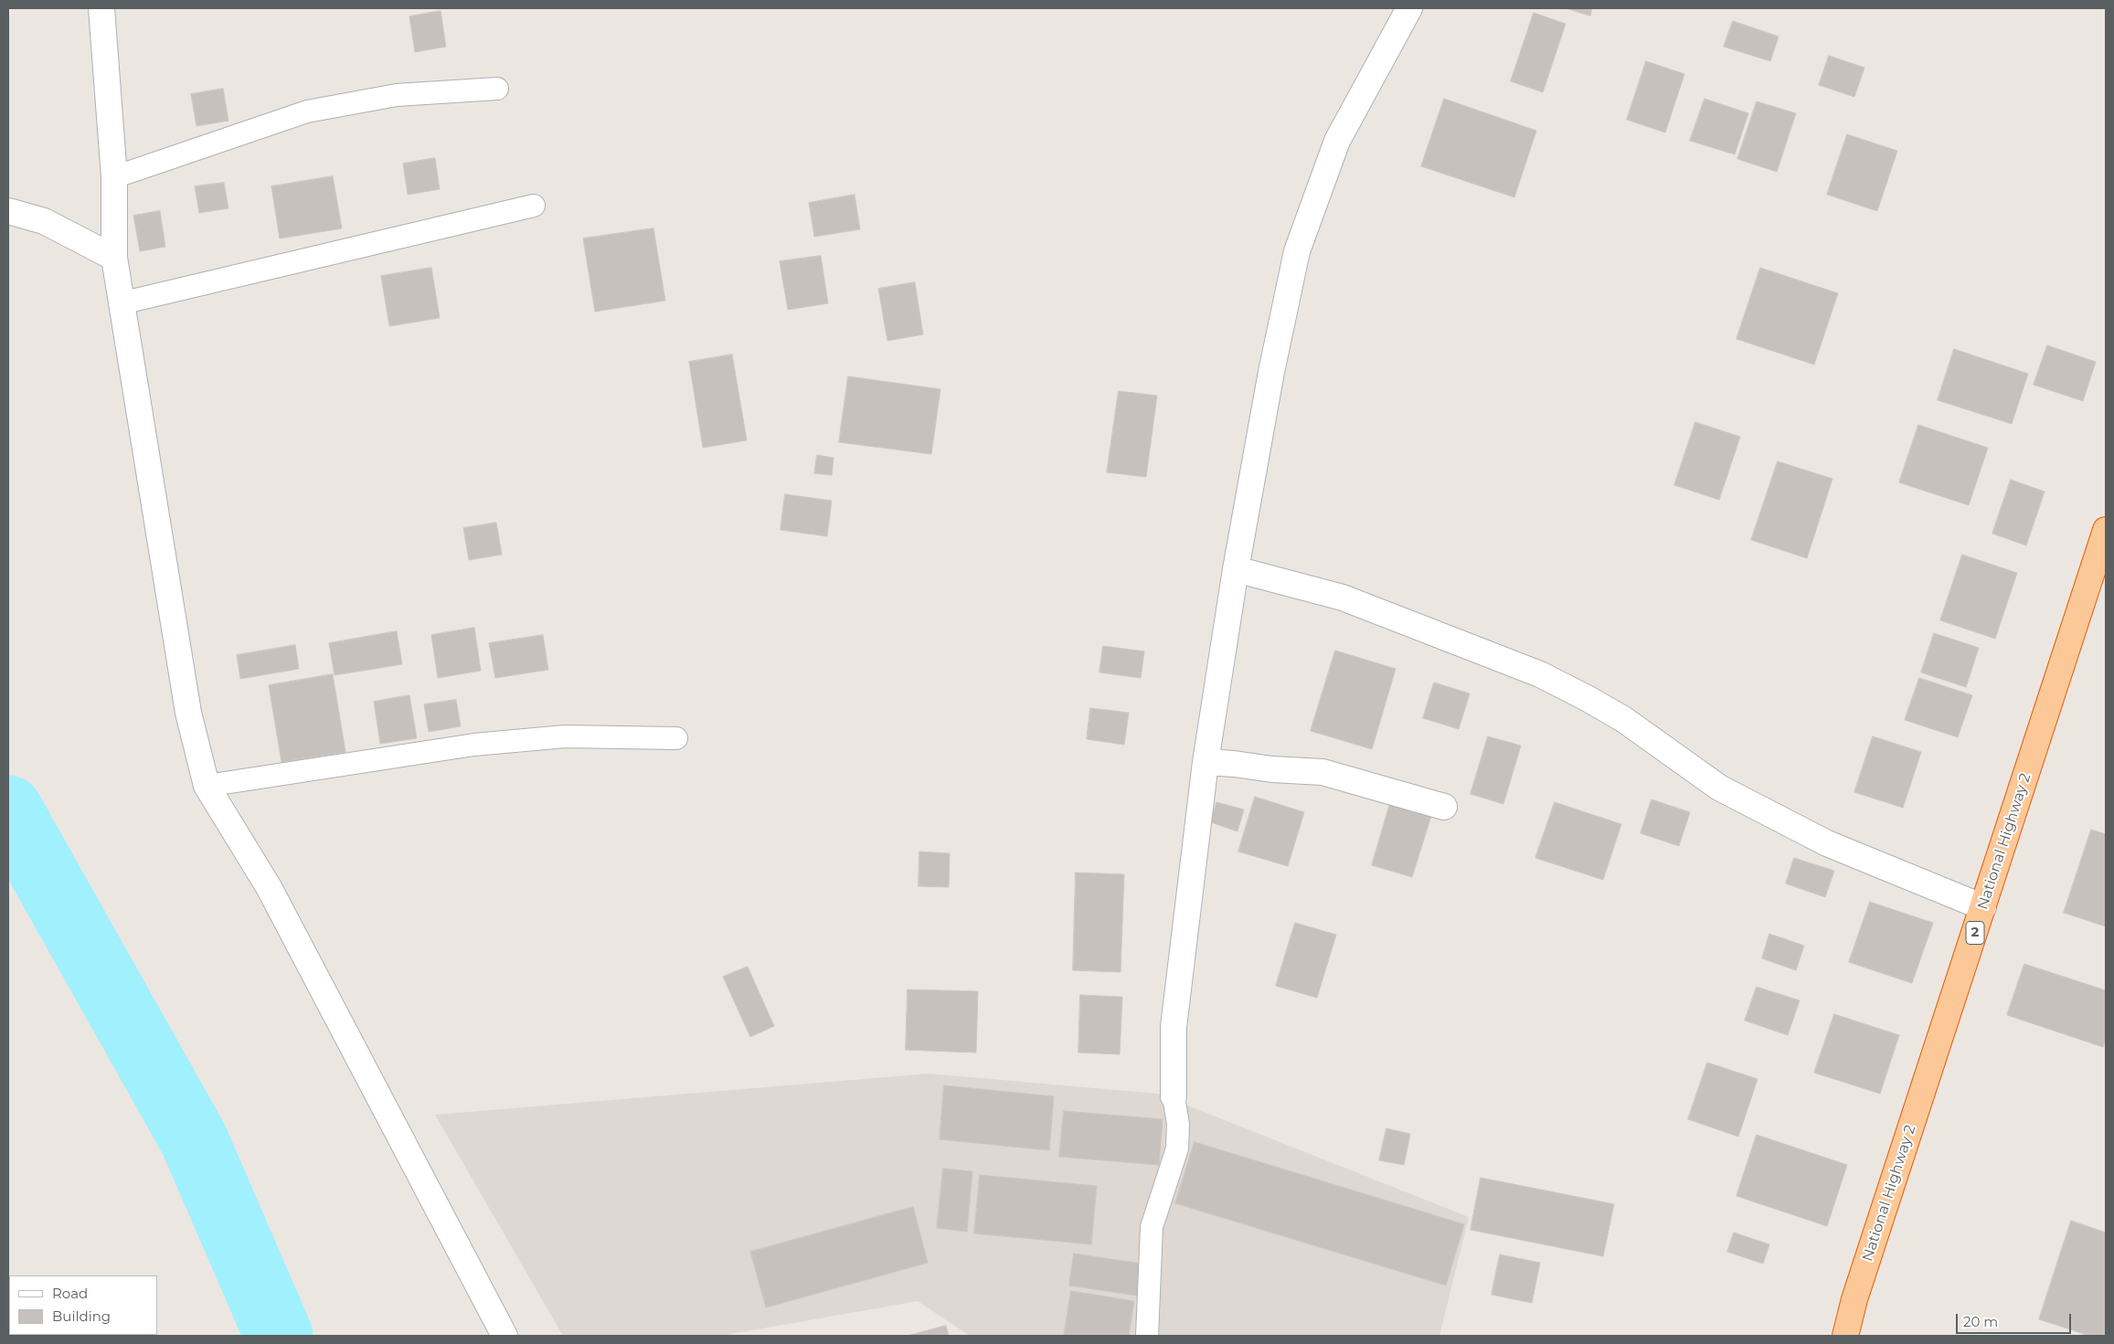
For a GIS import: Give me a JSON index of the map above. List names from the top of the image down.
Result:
{
  "streets": {
    "highway": ["National Highway 2", "2"]
  },
  "legend": ["Road", "Building"],
  "scale_bar": "20 m"
}
